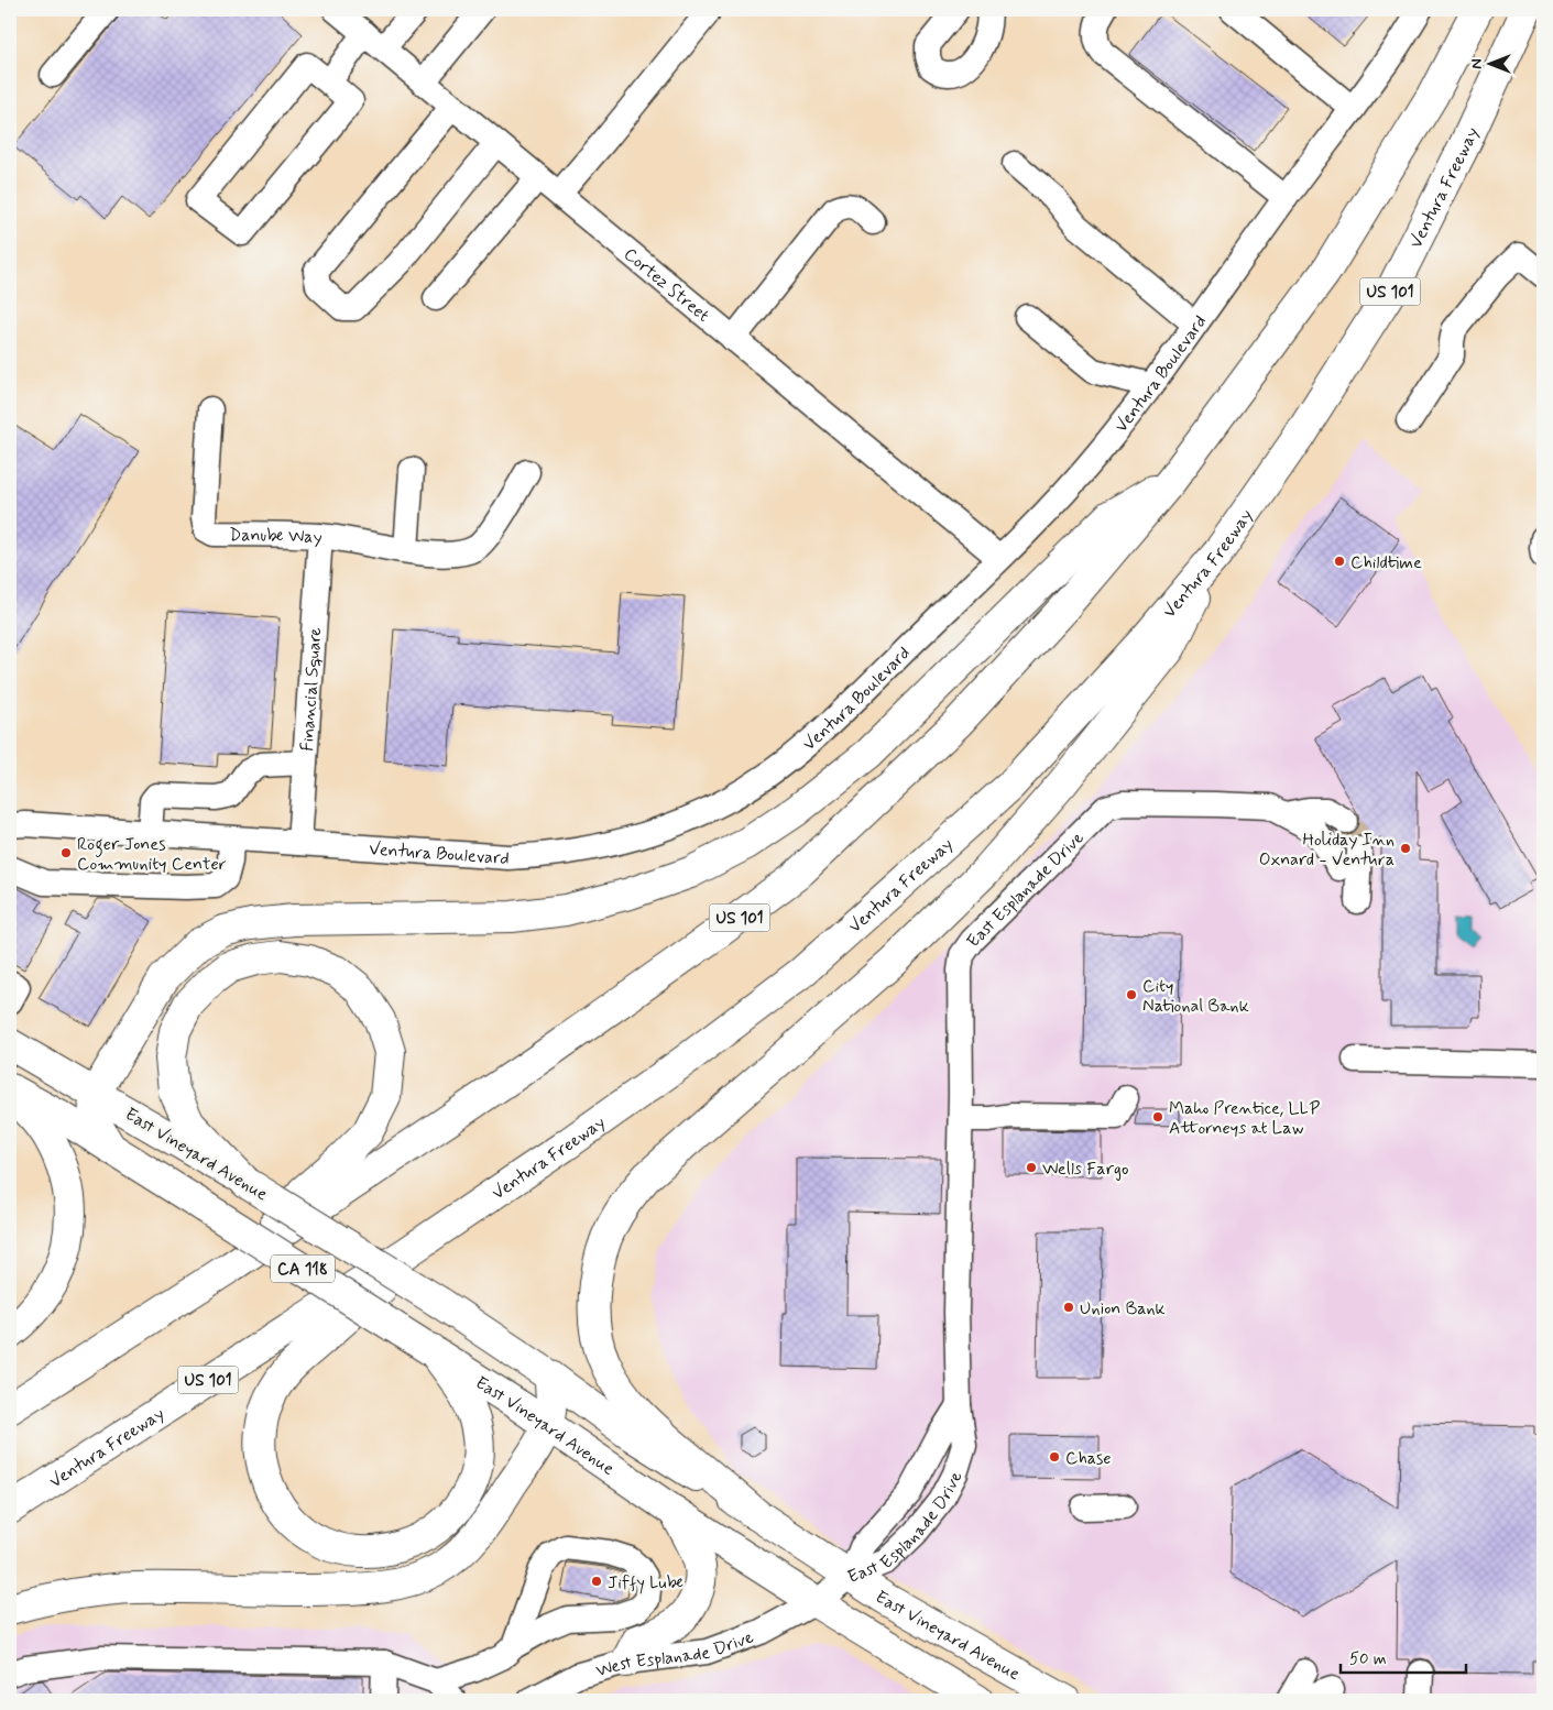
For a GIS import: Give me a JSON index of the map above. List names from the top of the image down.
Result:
{
  "streets": {
    "main road": [
      "Ventura Freeway",
      "US 101",
      "East Vineyard Avenue",
      "CA 118"
    ],
    "street": [
      "Cortez Street",
      "Ventura Boulevard",
      "Danube Way",
      "Financial Square",
      "East Esplanade Drive",
      "West Esplanade Drive"
    ]
  },
  "crossings": [
    ["Cortez Street", "Ventura Boulevard"],
    ["Ventura Boulevard", "Financial Square"],
    ["Danube Way", "Financial Square"],
    ["East Esplanade Drive", "East Vineyard Avenue"],
    ["East Esplanade Drive", "West Esplanade Drive"],
    ["East Vineyard Avenue", "CA 118"],
    ["East Vineyard Avenue", "West Esplanade Drive"]
  ],
  "places": [
    "Childtime",
    "Holiday Inn Oxnard - Ventura",
    "Roger Jones Community Center",
    "City National Bank",
    "Maho Prentice, LLP Attorneys at Law",
    "Wells Fargo",
    "Union Bank",
    "Chase",
    "Jiffy Lube"
  ],
  "scale_bar": "50 m",
  "north": "left"
}
